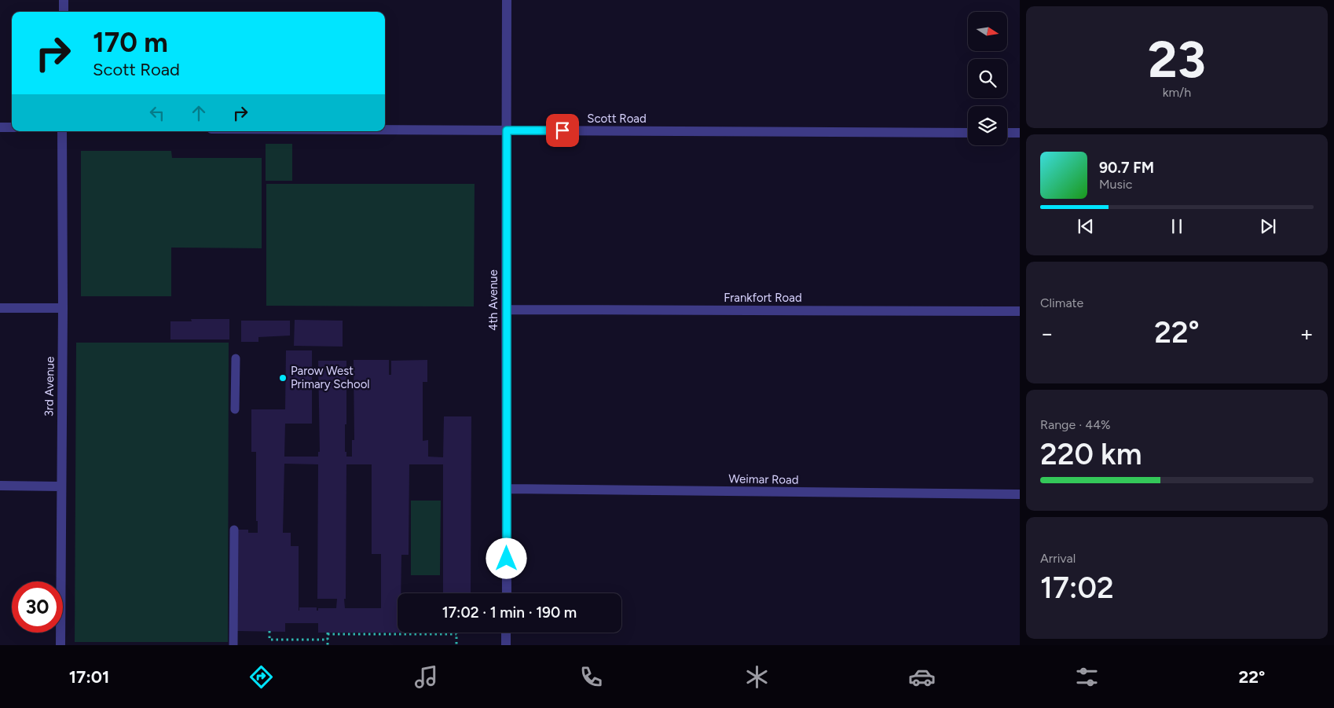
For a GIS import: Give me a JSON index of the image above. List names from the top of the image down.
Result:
{
  "streets": {
    "street": [
      "Scott Road",
      "Frankfort Road",
      "4th Avenue",
      "3rd Avenue",
      "Weimar Road"
    ]
  },
  "crossings": [
    ["Scott Road", "4th Avenue"],
    ["Frankfort Road", "4th Avenue"],
    ["4th Avenue", "Weimar Road"]
  ],
  "places": ["Parow West Primary School"],
  "north": "right",
  "page": {
    "tile": [
      ["23", "km/h"],
      "Climate",
      ["Range · 44%", "220 km"],
      ["Arrival", "17:02"]
    ],
    "turn": ["170 m", "Scott Road"],
    "song": ["90.7 FM", "Music"],
    "heat": ["−", "22°", "+"],
    "limit": "30",
    "trip": "17:02 · 1 min · 190 m",
    "tabs": ["17:01", "22°"]
  }
}
